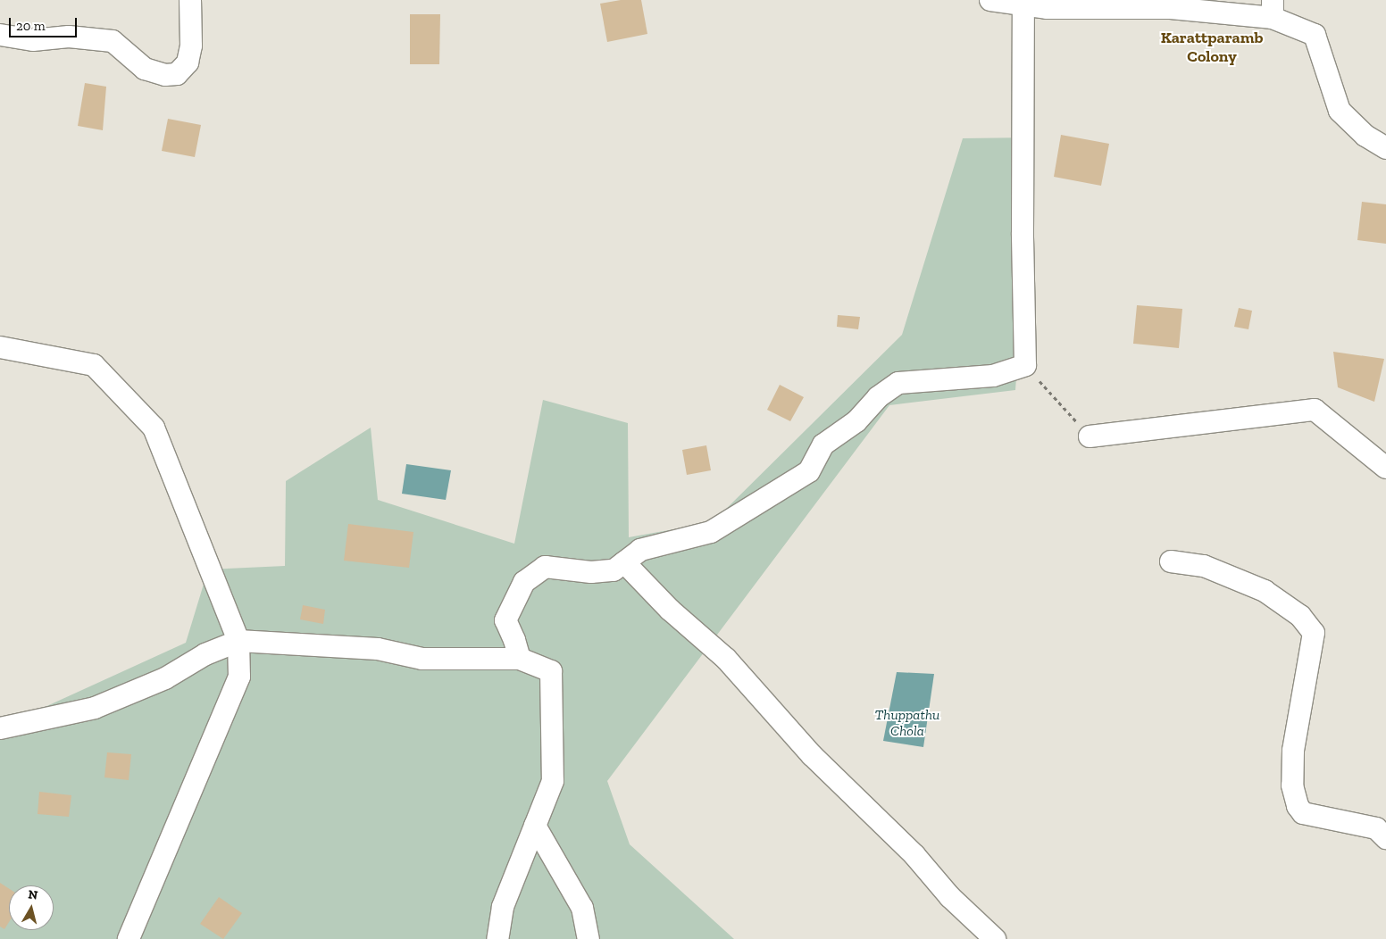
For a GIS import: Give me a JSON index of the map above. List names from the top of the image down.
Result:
{
  "districts": ["Karattparamb Colony"],
  "water": ["Thuppathu Chola"],
  "scale_bar": "20 m",
  "north": "top"
}
